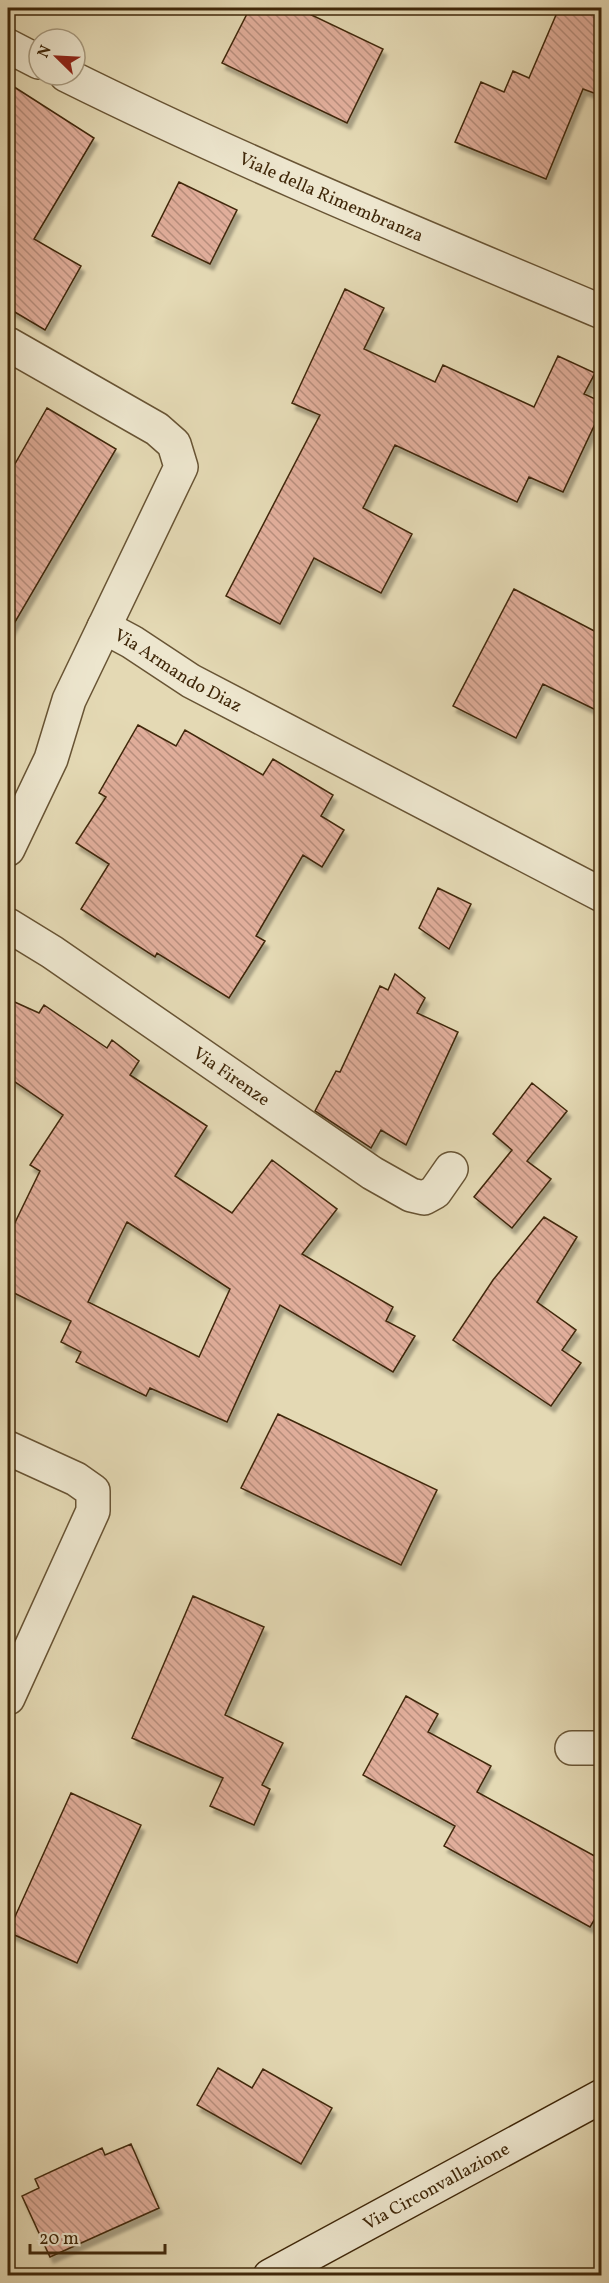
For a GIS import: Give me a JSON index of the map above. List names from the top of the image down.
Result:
{
  "streets": {
    "street": [
      "Viale della Rimembranza",
      "Via Armando Diaz",
      "Via Firenze",
      "Via Circonvallazione"
    ]
  },
  "scale_bar": "20 m",
  "north": "top left"
}
